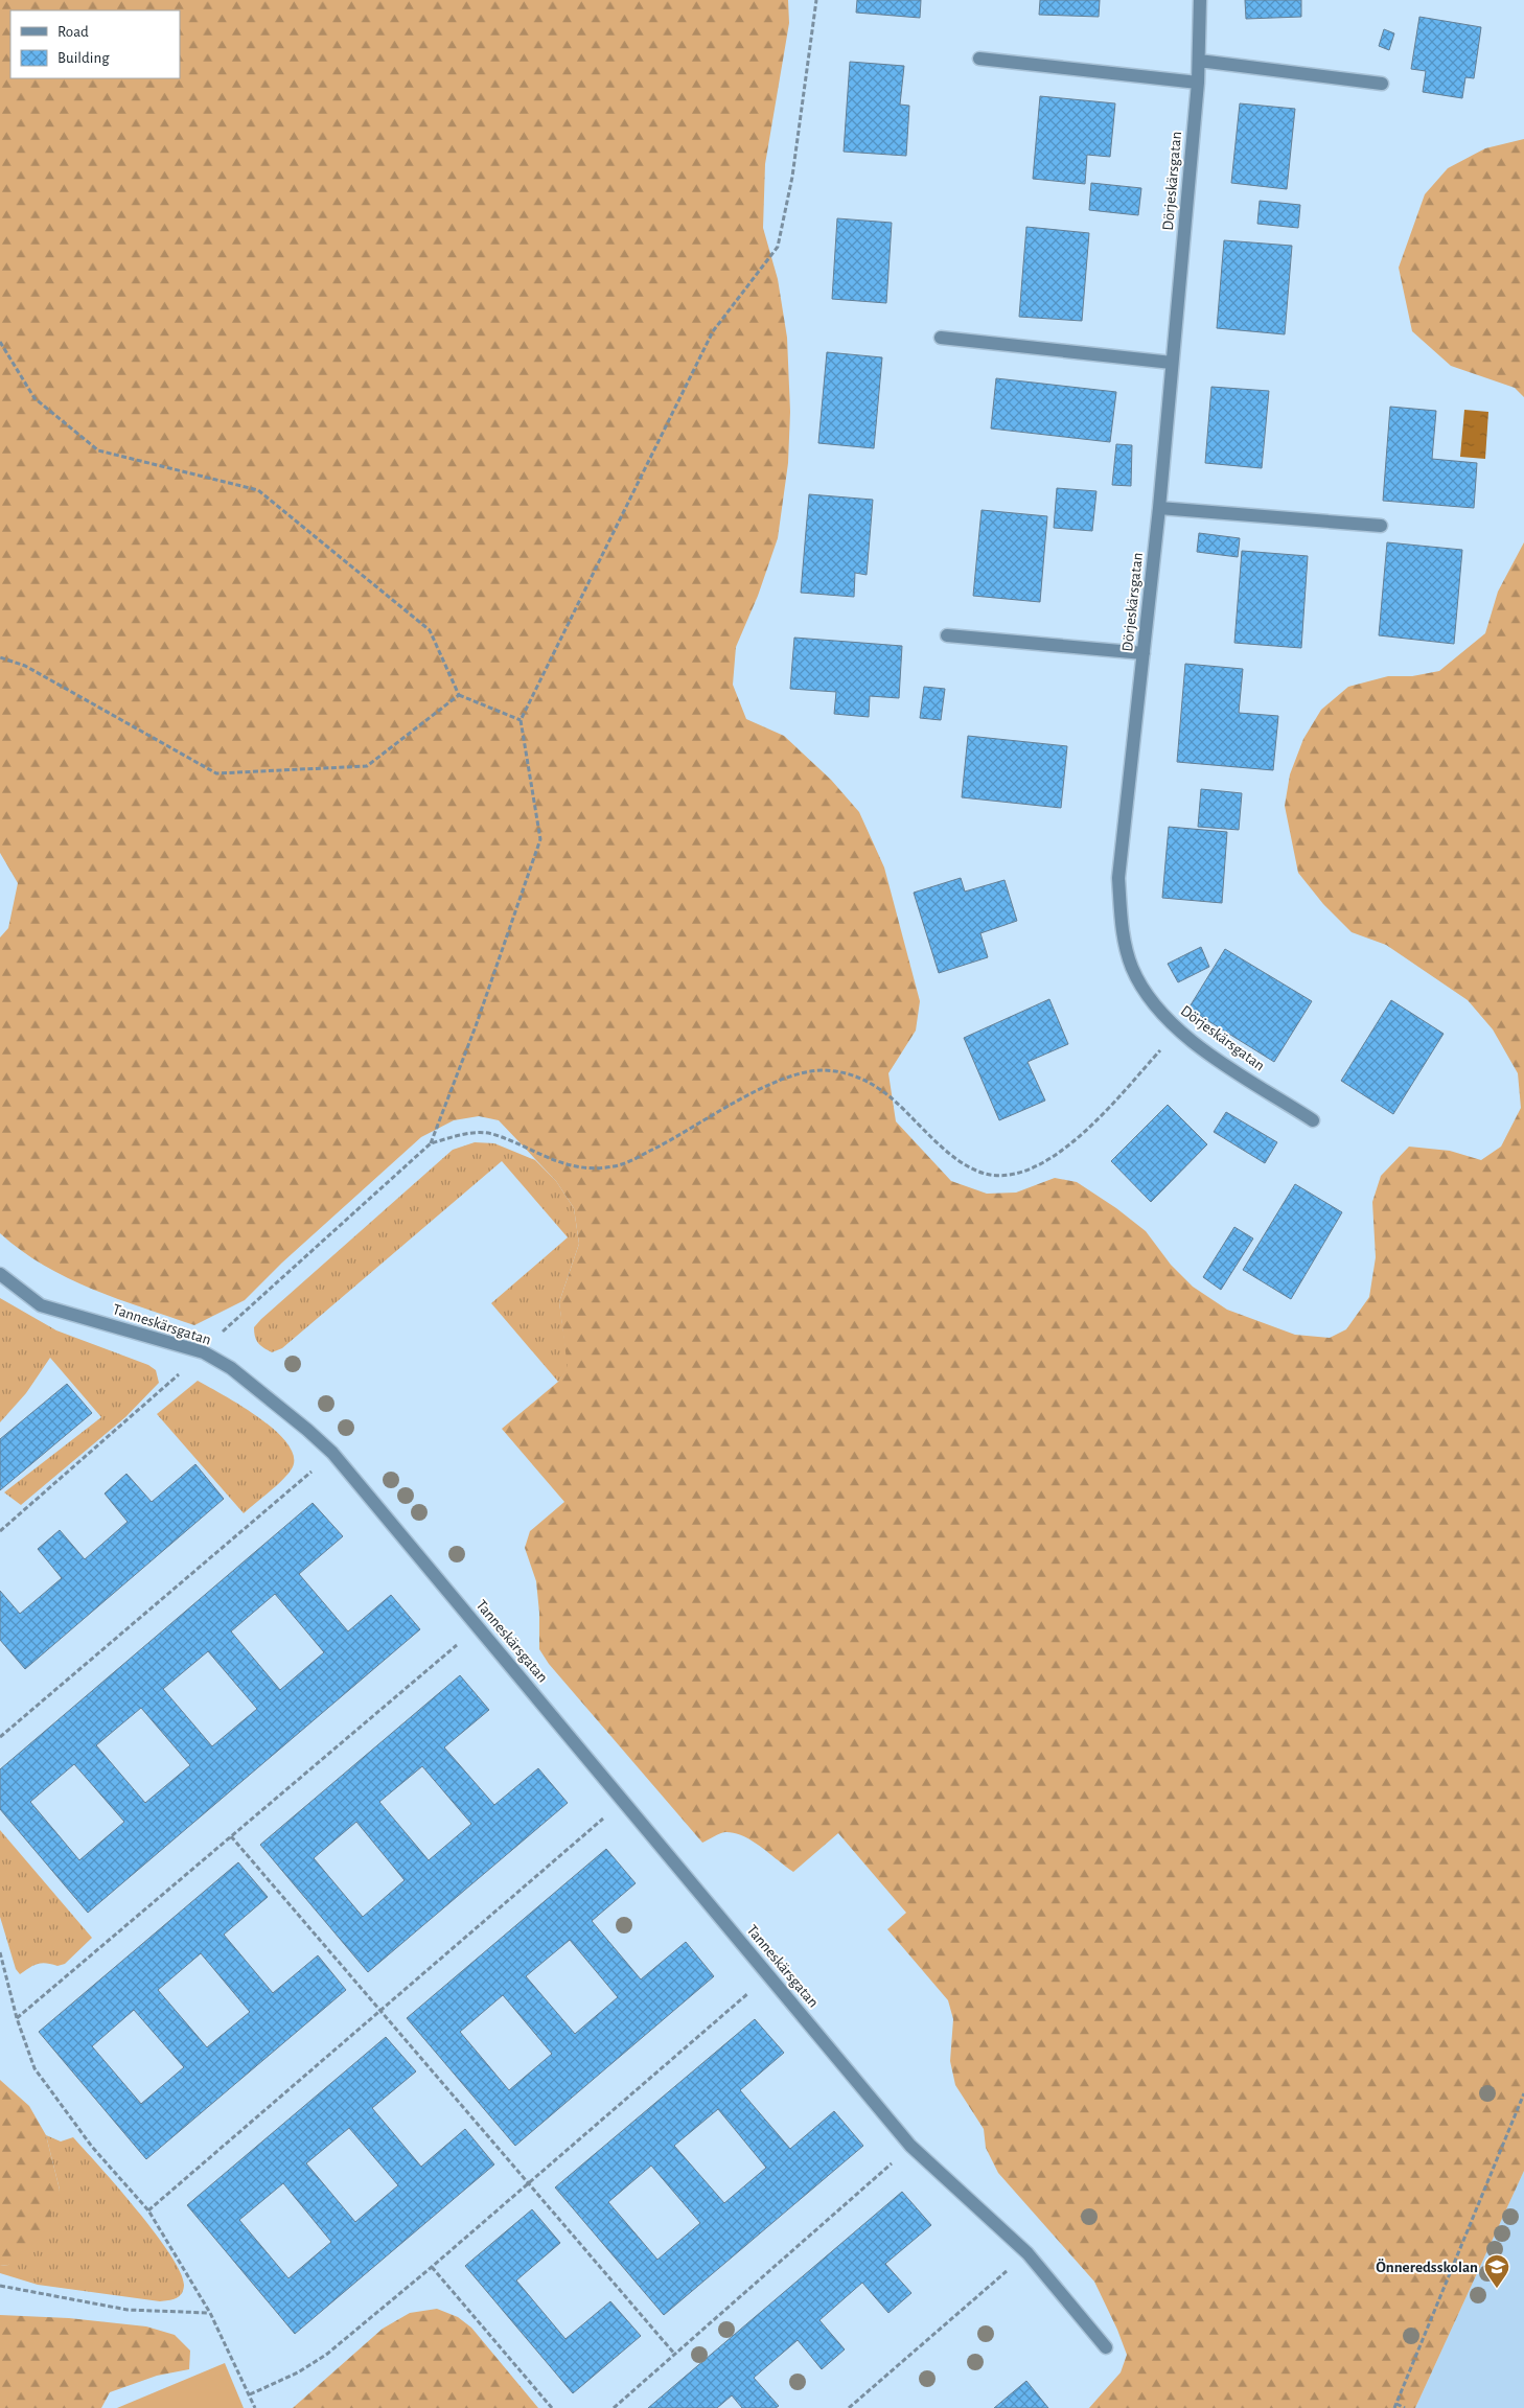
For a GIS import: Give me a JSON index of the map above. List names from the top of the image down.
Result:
{
  "streets": {
    "street": ["Dörjeskärsgatan", "Tanneskärsgatan"]
  },
  "places": {
    "school or university": ["Önneredsskolan"]
  },
  "legend": ["Road", "Building"]
}
